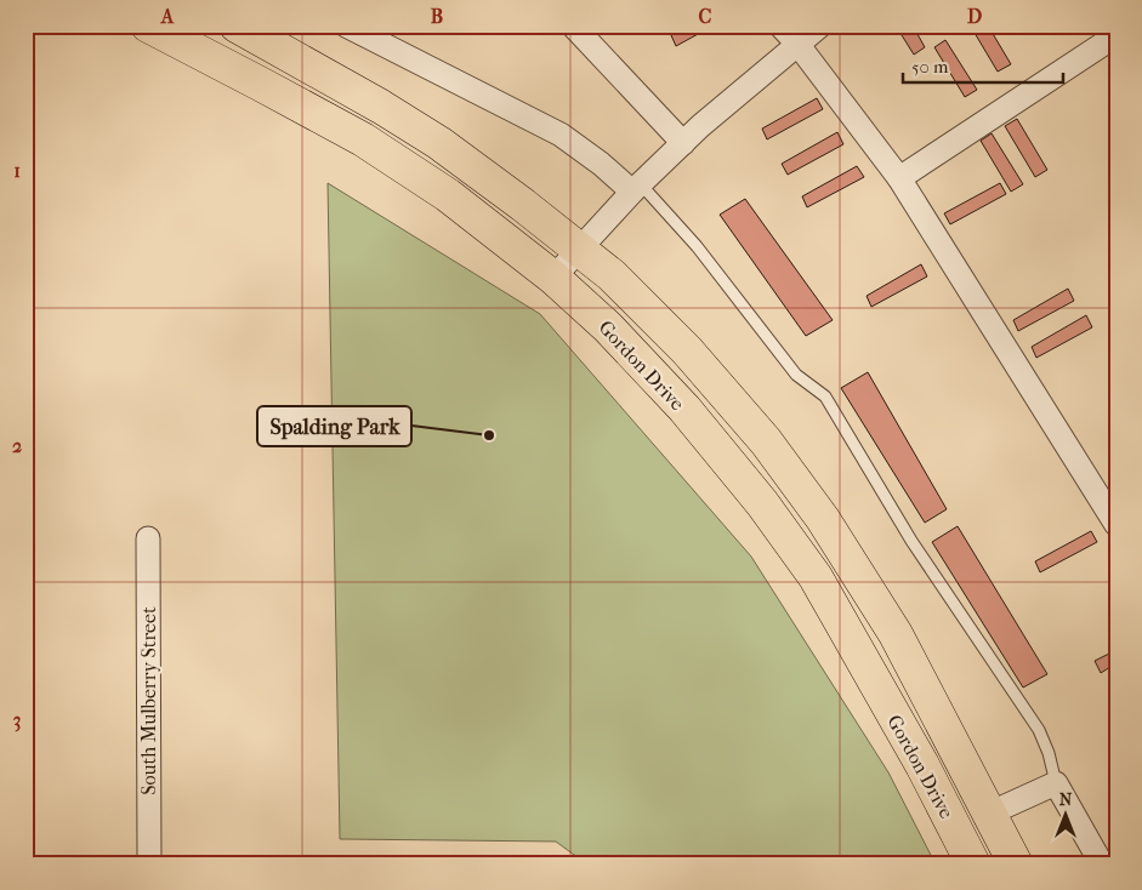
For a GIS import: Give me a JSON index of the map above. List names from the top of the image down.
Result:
{
  "streets": {
    "main road": ["Gordon Drive"],
    "street": ["South Mulberry Street"]
  },
  "places": ["Spalding Park"],
  "scale_bar": "50 m",
  "north": "top",
  "grid": {
    "columns": [
      "A",
      "B",
      "C",
      "D"
    ],
    "rows": ["1", "2", "3"]
  }
}
